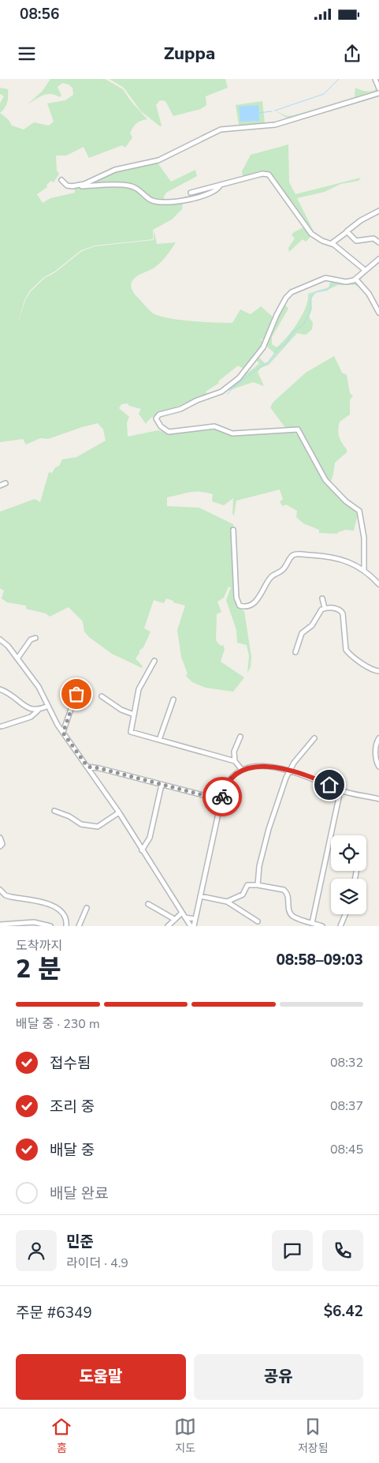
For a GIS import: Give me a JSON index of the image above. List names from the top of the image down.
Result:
{
  "page": {
    "status": "08:56",
    "header": "Zuppa",
    "heading": ["2 분", "도착까지", "08:58–09:03"],
    "panel": [
      "민준",
      "라이더 · 4.9",
      "주문 #6349",
      "$6.42"
    ],
    "bar": "배달 중 · 230 m",
    "list": [
      ["접수됨", "08:32"],
      ["조리 중", "08:37"],
      ["배달 중", "08:45"],
      "배달 완료"
    ],
    "buttons": ["도움말", "공유"],
    "tabs": ["홈", "지도", "저장됨"]
  }
}
